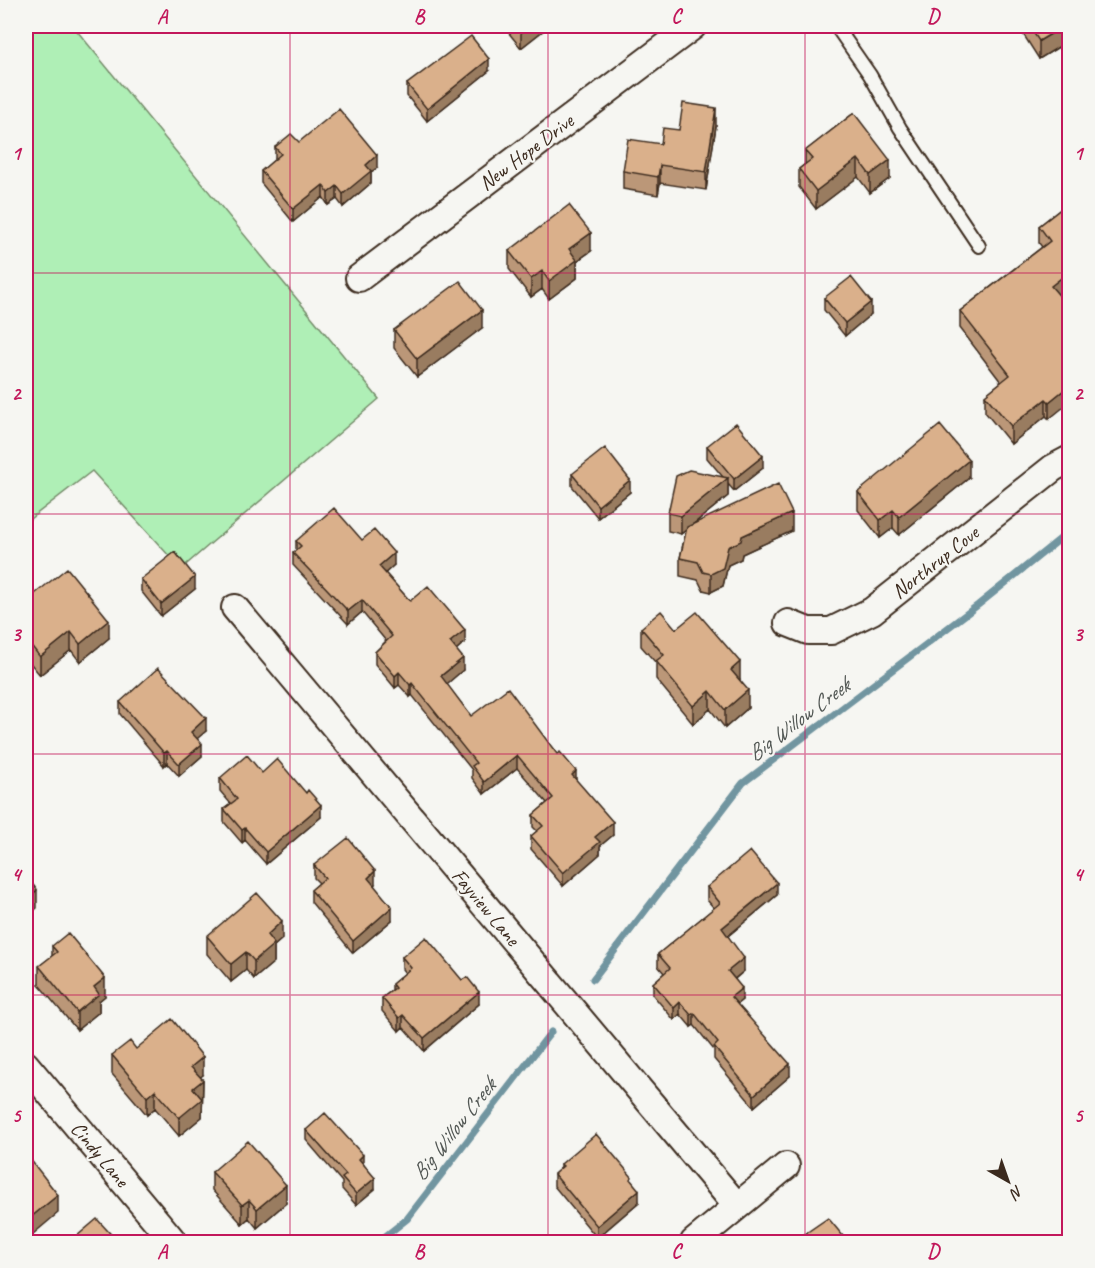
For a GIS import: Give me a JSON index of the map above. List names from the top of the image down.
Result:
{
  "streets": {
    "street": [
      "New Hope Drive",
      "Northrup Cove",
      "Fayview Lane",
      "Cindy Lane"
    ]
  },
  "water": ["Big Willow Creek"],
  "north": "bottom right",
  "grid": {
    "columns": [
      "A",
      "B",
      "C",
      "D"
    ],
    "rows": [
      "1",
      "2",
      "3",
      "4",
      "5"
    ]
  }
}
